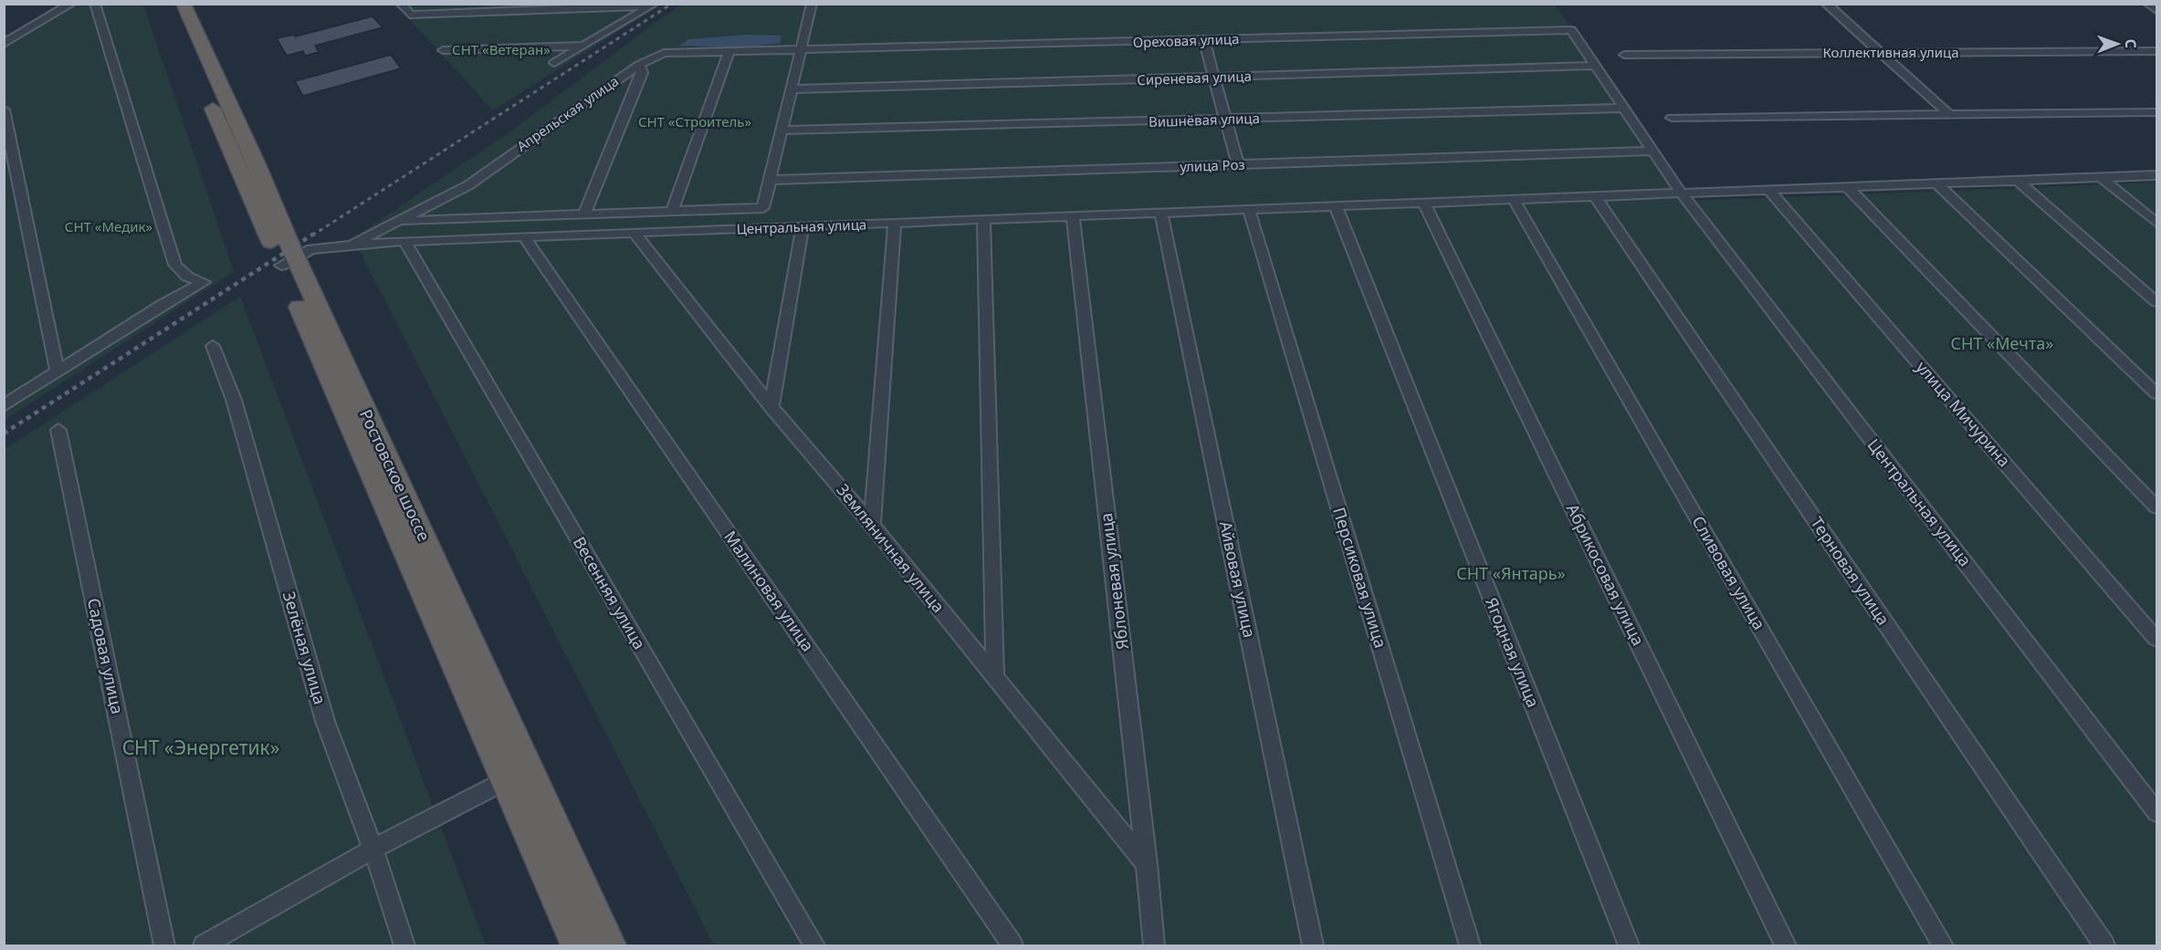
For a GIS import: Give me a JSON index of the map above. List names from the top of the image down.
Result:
{
  "streets": {
    "highway": ["Ростовское шоссе"],
    "street": [
      "Ореховая улица",
      "Коллективная улица",
      "Сиреневая улица",
      "Апрельская улица",
      "Вишнёвая улица",
      "улица Роз",
      "Центральная улица",
      "улица Мичурина",
      "Земляничная улица",
      "Терновая улица",
      "Сливовая улица",
      "Абрикосовая улица",
      "Персиковая улица",
      "Айвовая улица",
      "Яблоневая улица",
      "Малиновая улица",
      "Весенняя улица",
      "Зелёная улица",
      "Ягодная улица",
      "Садовая улица"
    ]
  },
  "crossings": [
    ["Ореховая улица", "Апрельская улица"],
    ["Ореховая улица", "Центральная улица"],
    ["Сиреневая улица", "Центральная улица"],
    ["Апрельская улица", "Центральная улица"],
    ["Вишнёвая улица", "Центральная улица"],
    ["улица Роз", "Центральная улица"],
    ["Центральная улица", "улица Мичурина"],
    ["Центральная улица", "Ростовское шоссе"],
    ["Центральная улица", "Земляничная улица"],
    ["Центральная улица", "Терновая улица"],
    ["Центральная улица", "Сливовая улица"],
    ["Центральная улица", "Абрикосовая улица"],
    ["Центральная улица", "Персиковая улица"],
    ["Центральная улица", "Айвовая улица"],
    ["Центральная улица", "Яблоневая улица"],
    ["Центральная улица", "Малиновая улица"],
    ["Центральная улица", "Весенняя улица"],
    ["Центральная улица", "Ягодная улица"],
    ["Земляничная улица", "Яблоневая улица"]
  ],
  "parks": [
    "СНТ «Ветеран»",
    "СНТ «Строитель»",
    "СНТ «Медик»",
    "СНТ «Мечта»",
    "СНТ «Янтарь»",
    "СНТ «Энергетик»"
  ],
  "north": "right"
}
